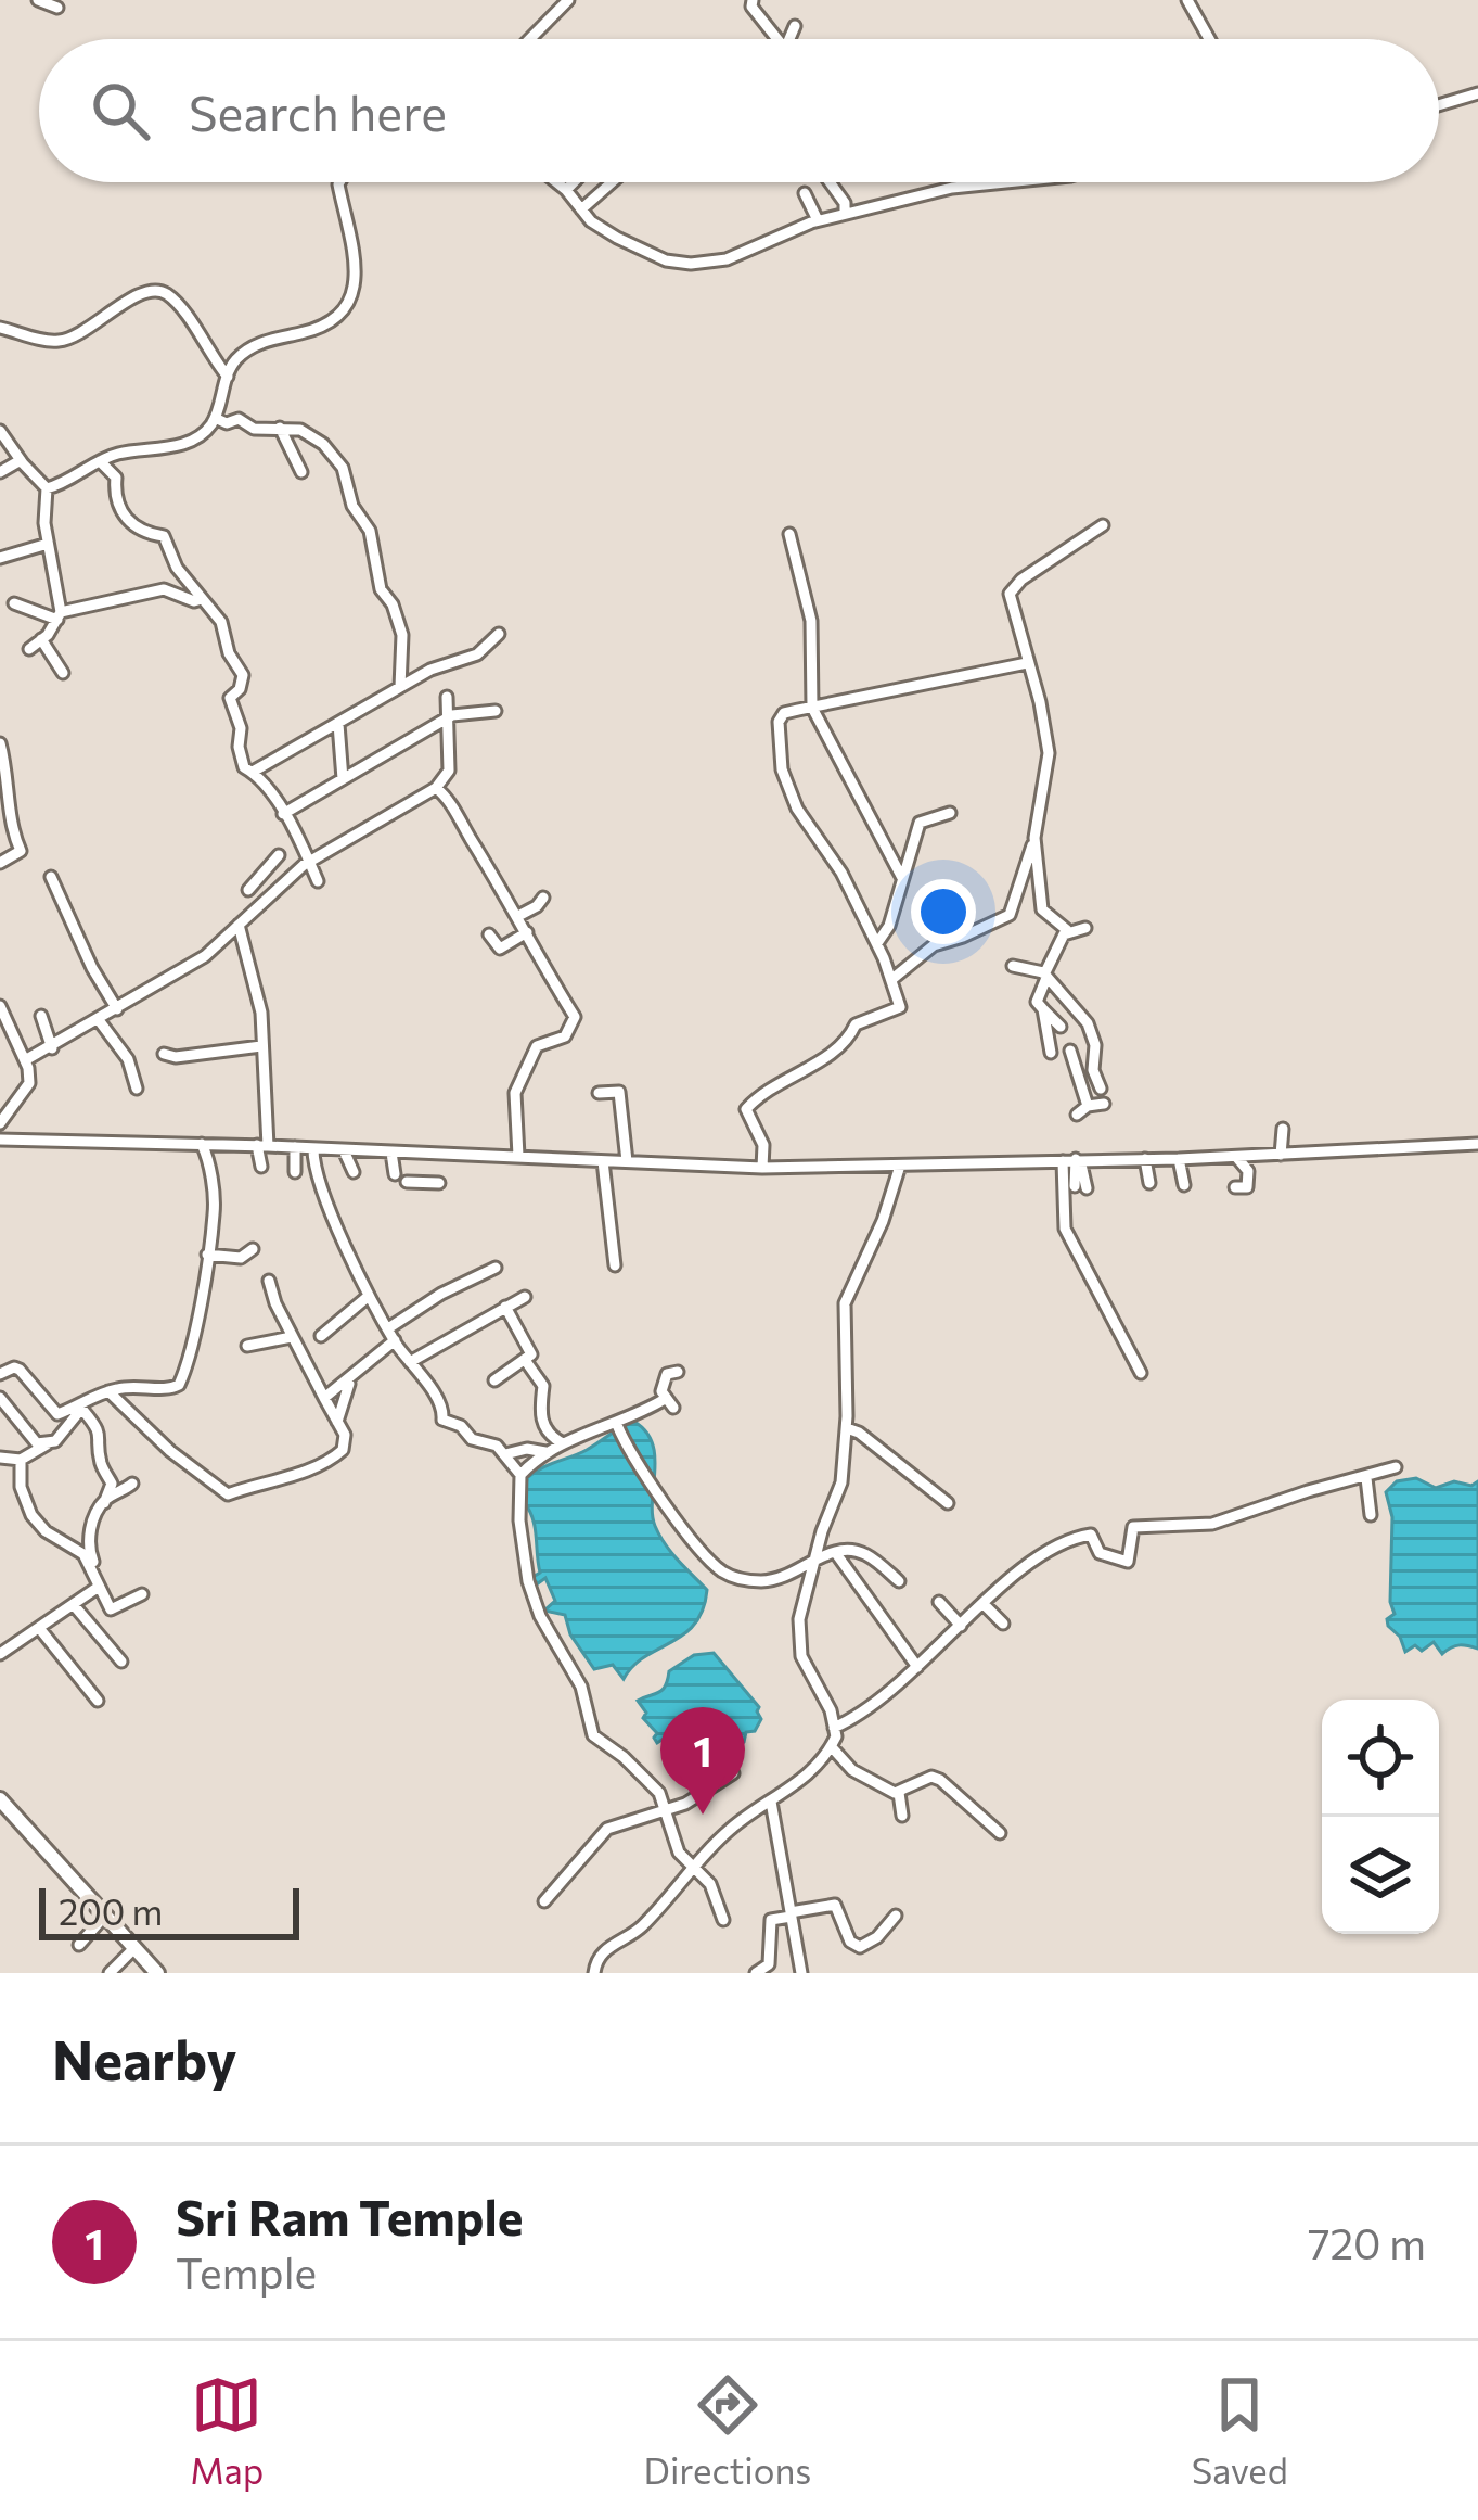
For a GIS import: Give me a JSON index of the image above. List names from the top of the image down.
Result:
{
  "scale_bar": "200 m",
  "page": {
    "search": "Search here",
    "pins": "1",
    "scale": "200 m",
    "heading": "Nearby",
    "list": [
      {
        "mark": "1",
        "name": "Sri Ram Temple",
        "note": "Temple",
        "value": "720 m"
      }
    ],
    "nav": ["Map", "Directions", "Saved"]
  }
}
